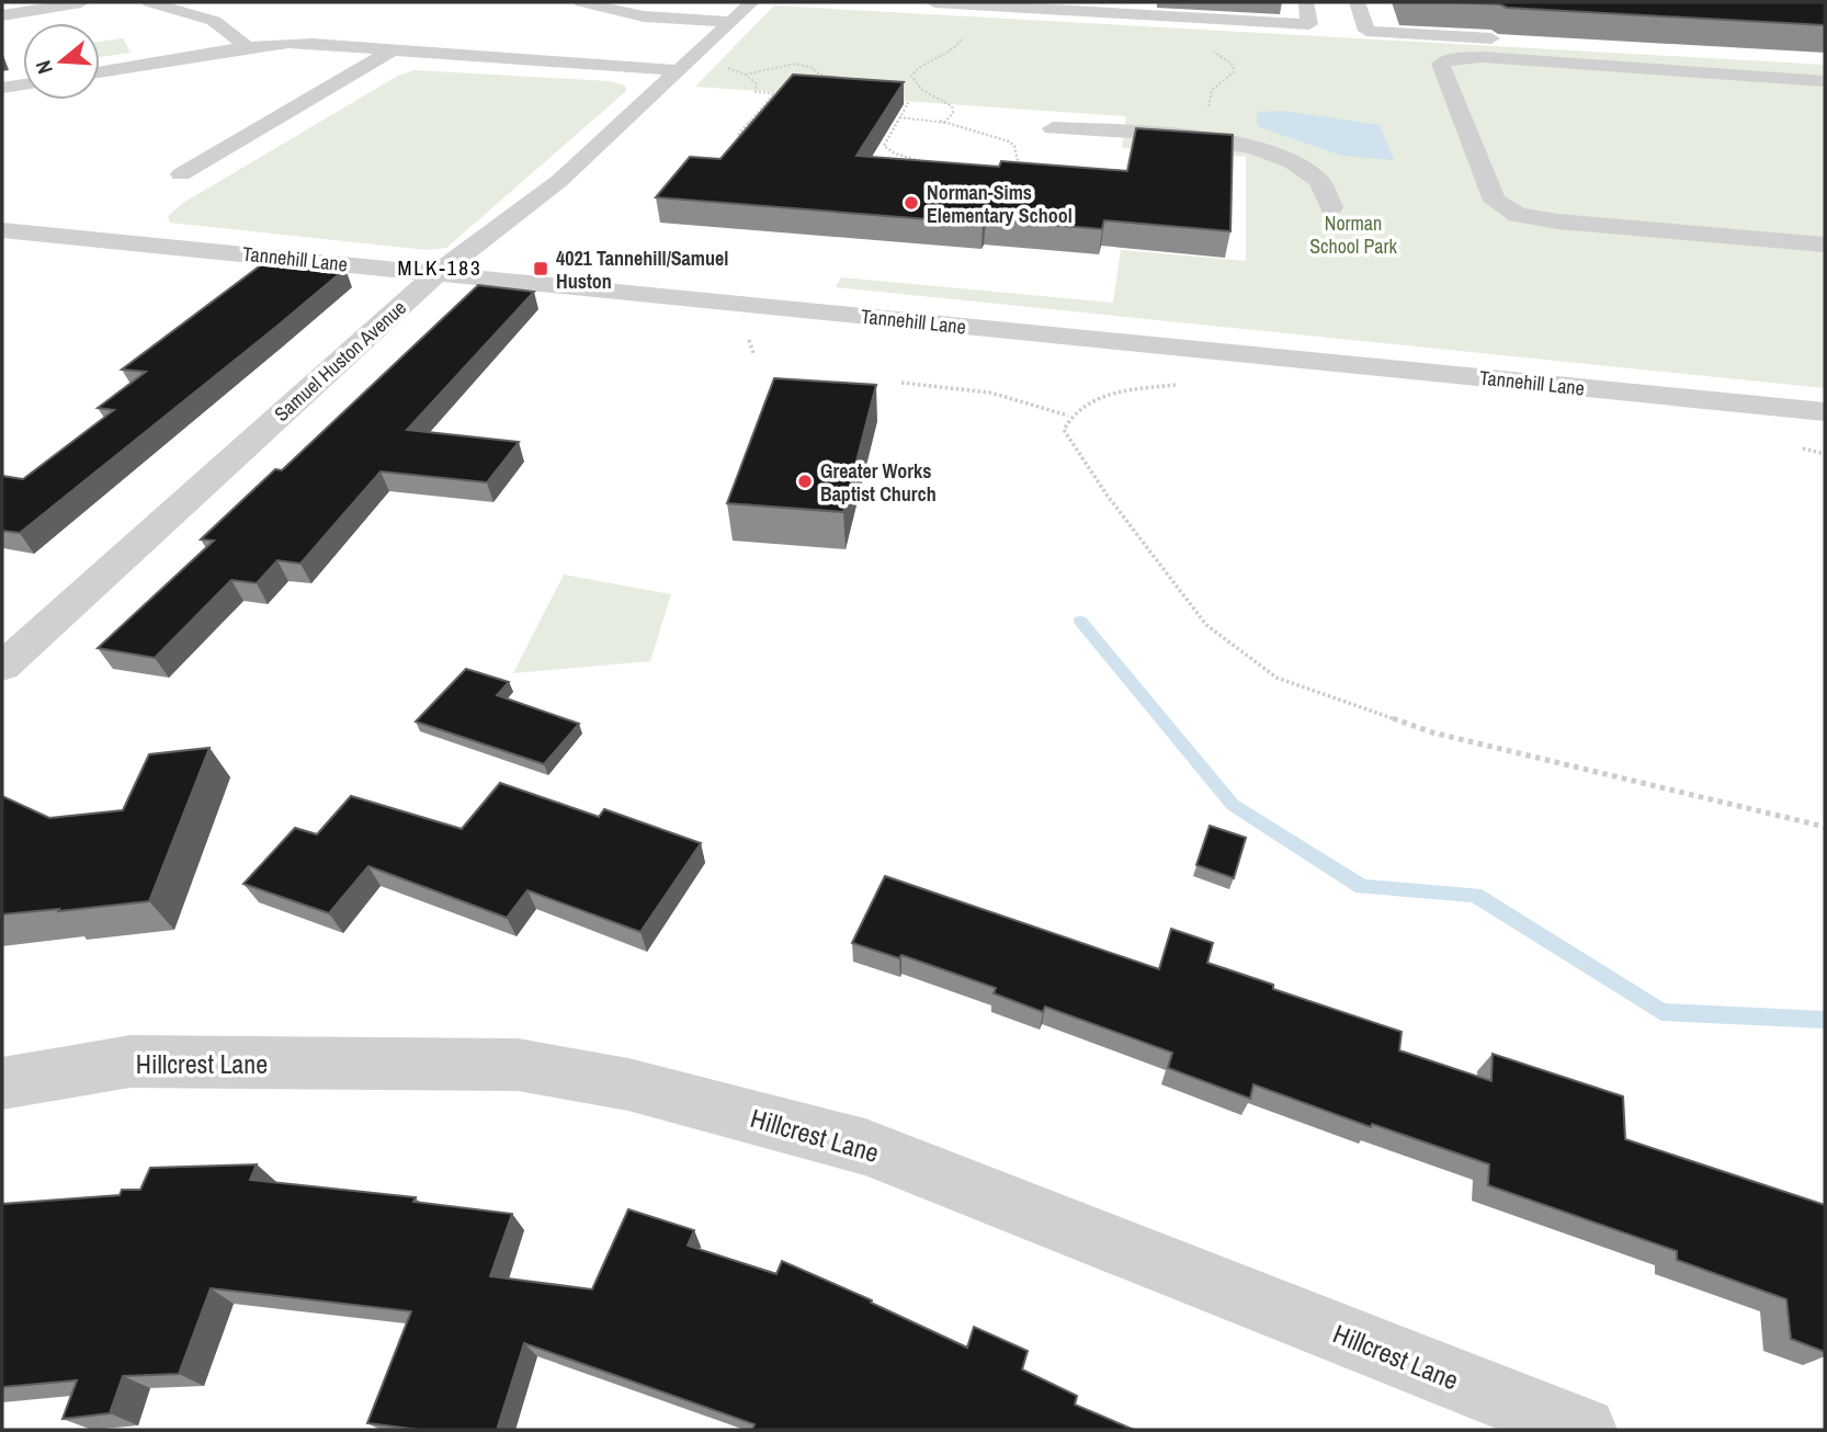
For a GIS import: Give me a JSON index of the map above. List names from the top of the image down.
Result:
{
  "streets": {
    "street": ["Tannehill Lane", "Samuel Huston Avenue", "Hillcrest Lane"]
  },
  "crossings": [
    ["Tannehill Lane", "Samuel Huston Avenue"]
  ],
  "districts": ["MLK-183"],
  "parks": ["Norman School Park"],
  "places": {
    "other": ["Norman-Sims Elementary School", "Greater Works Baptist Church"],
    "transit": ["4021 Tannehill/Samuel Huston"]
  },
  "north": "left"
}
